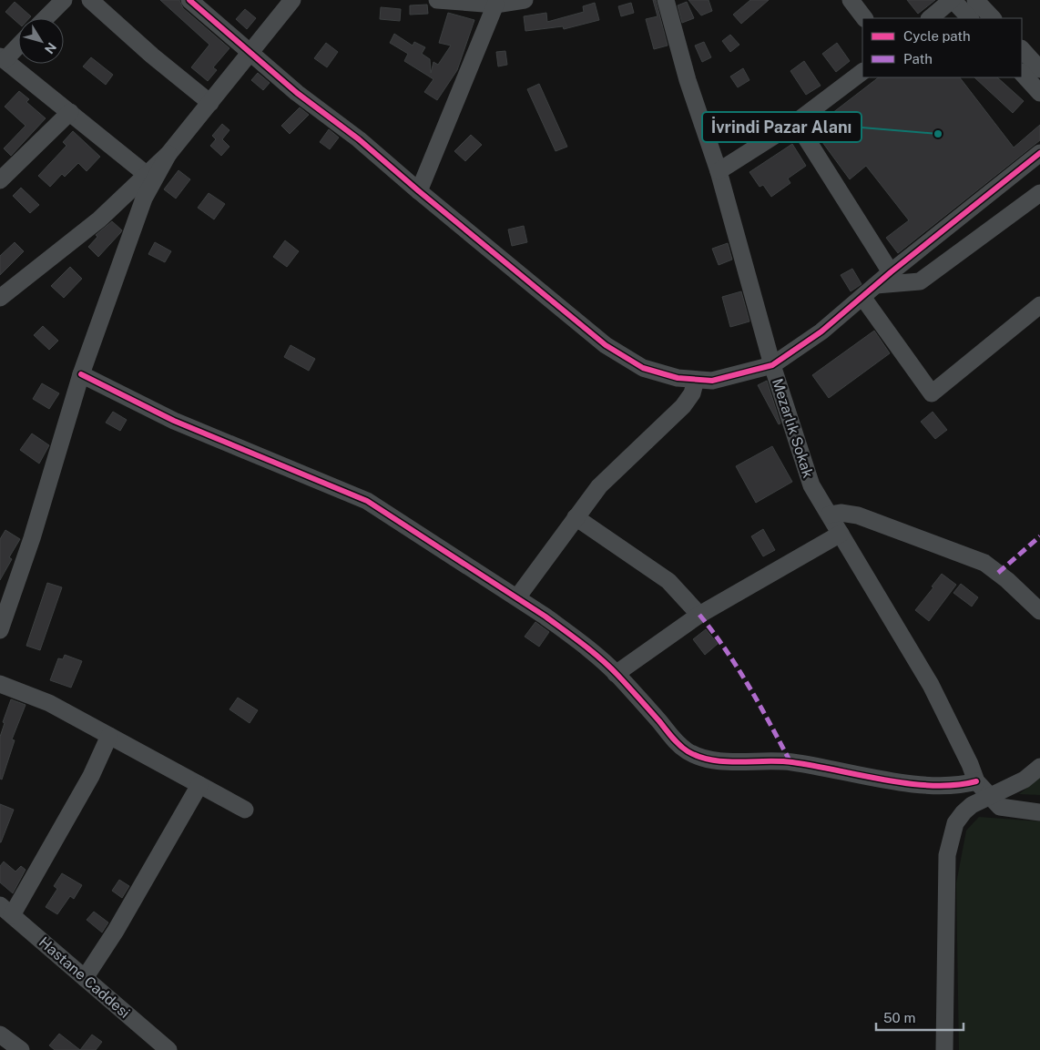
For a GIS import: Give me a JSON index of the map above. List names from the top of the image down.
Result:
{
  "streets": {
    "street": ["Mezarlık Sokak", "Hastane Caddesi"]
  },
  "places": ["İvrindi Pazar Alanı"],
  "legend": ["Cycle path", "Path"],
  "scale_bar": "50 m",
  "north": "bottom right"
}
